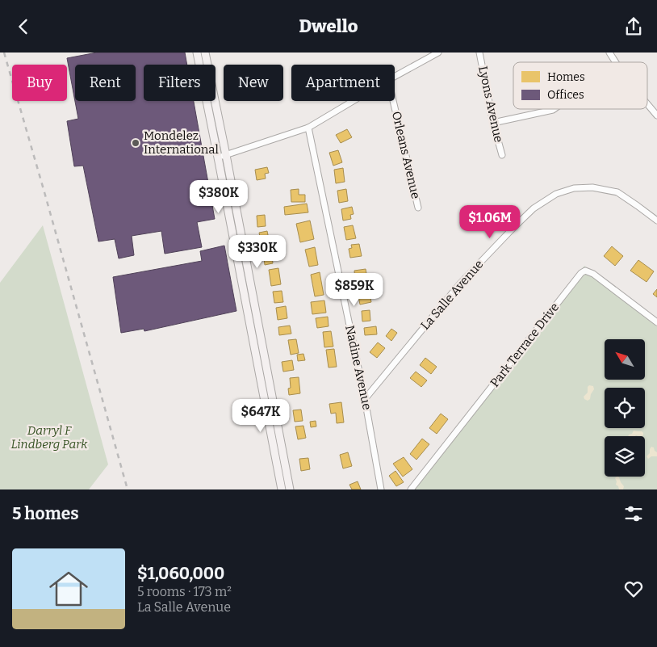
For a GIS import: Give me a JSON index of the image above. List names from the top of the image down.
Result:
{
  "streets": {
    "street": [
      "Lyons Avenue",
      "Orleans Avenue",
      "La Salle Avenue",
      "Park Terrace Drive",
      "Nadine Avenue"
    ]
  },
  "crossings": [
    ["La Salle Avenue", "Nadine Avenue"]
  ],
  "parks": ["Darryl F Lindberg Park"],
  "places": ["Mondelez International"],
  "legend": ["Homes", "Offices"],
  "north": "top left",
  "page": {
    "header": "Dwello",
    "chip": [
      "Buy",
      "Rent",
      "Filters",
      "New",
      "Apartment"
    ],
    "price": [
      "$380K",
      "$1.06M",
      "$330K",
      "$859K",
      "$647K"
    ],
    "heading": "5 homes",
    "list": [
      {
        "name": "$1,060,000",
        "note": "5 rooms · 173 m² · La Salle Avenue"
      }
    ]
  }
}
